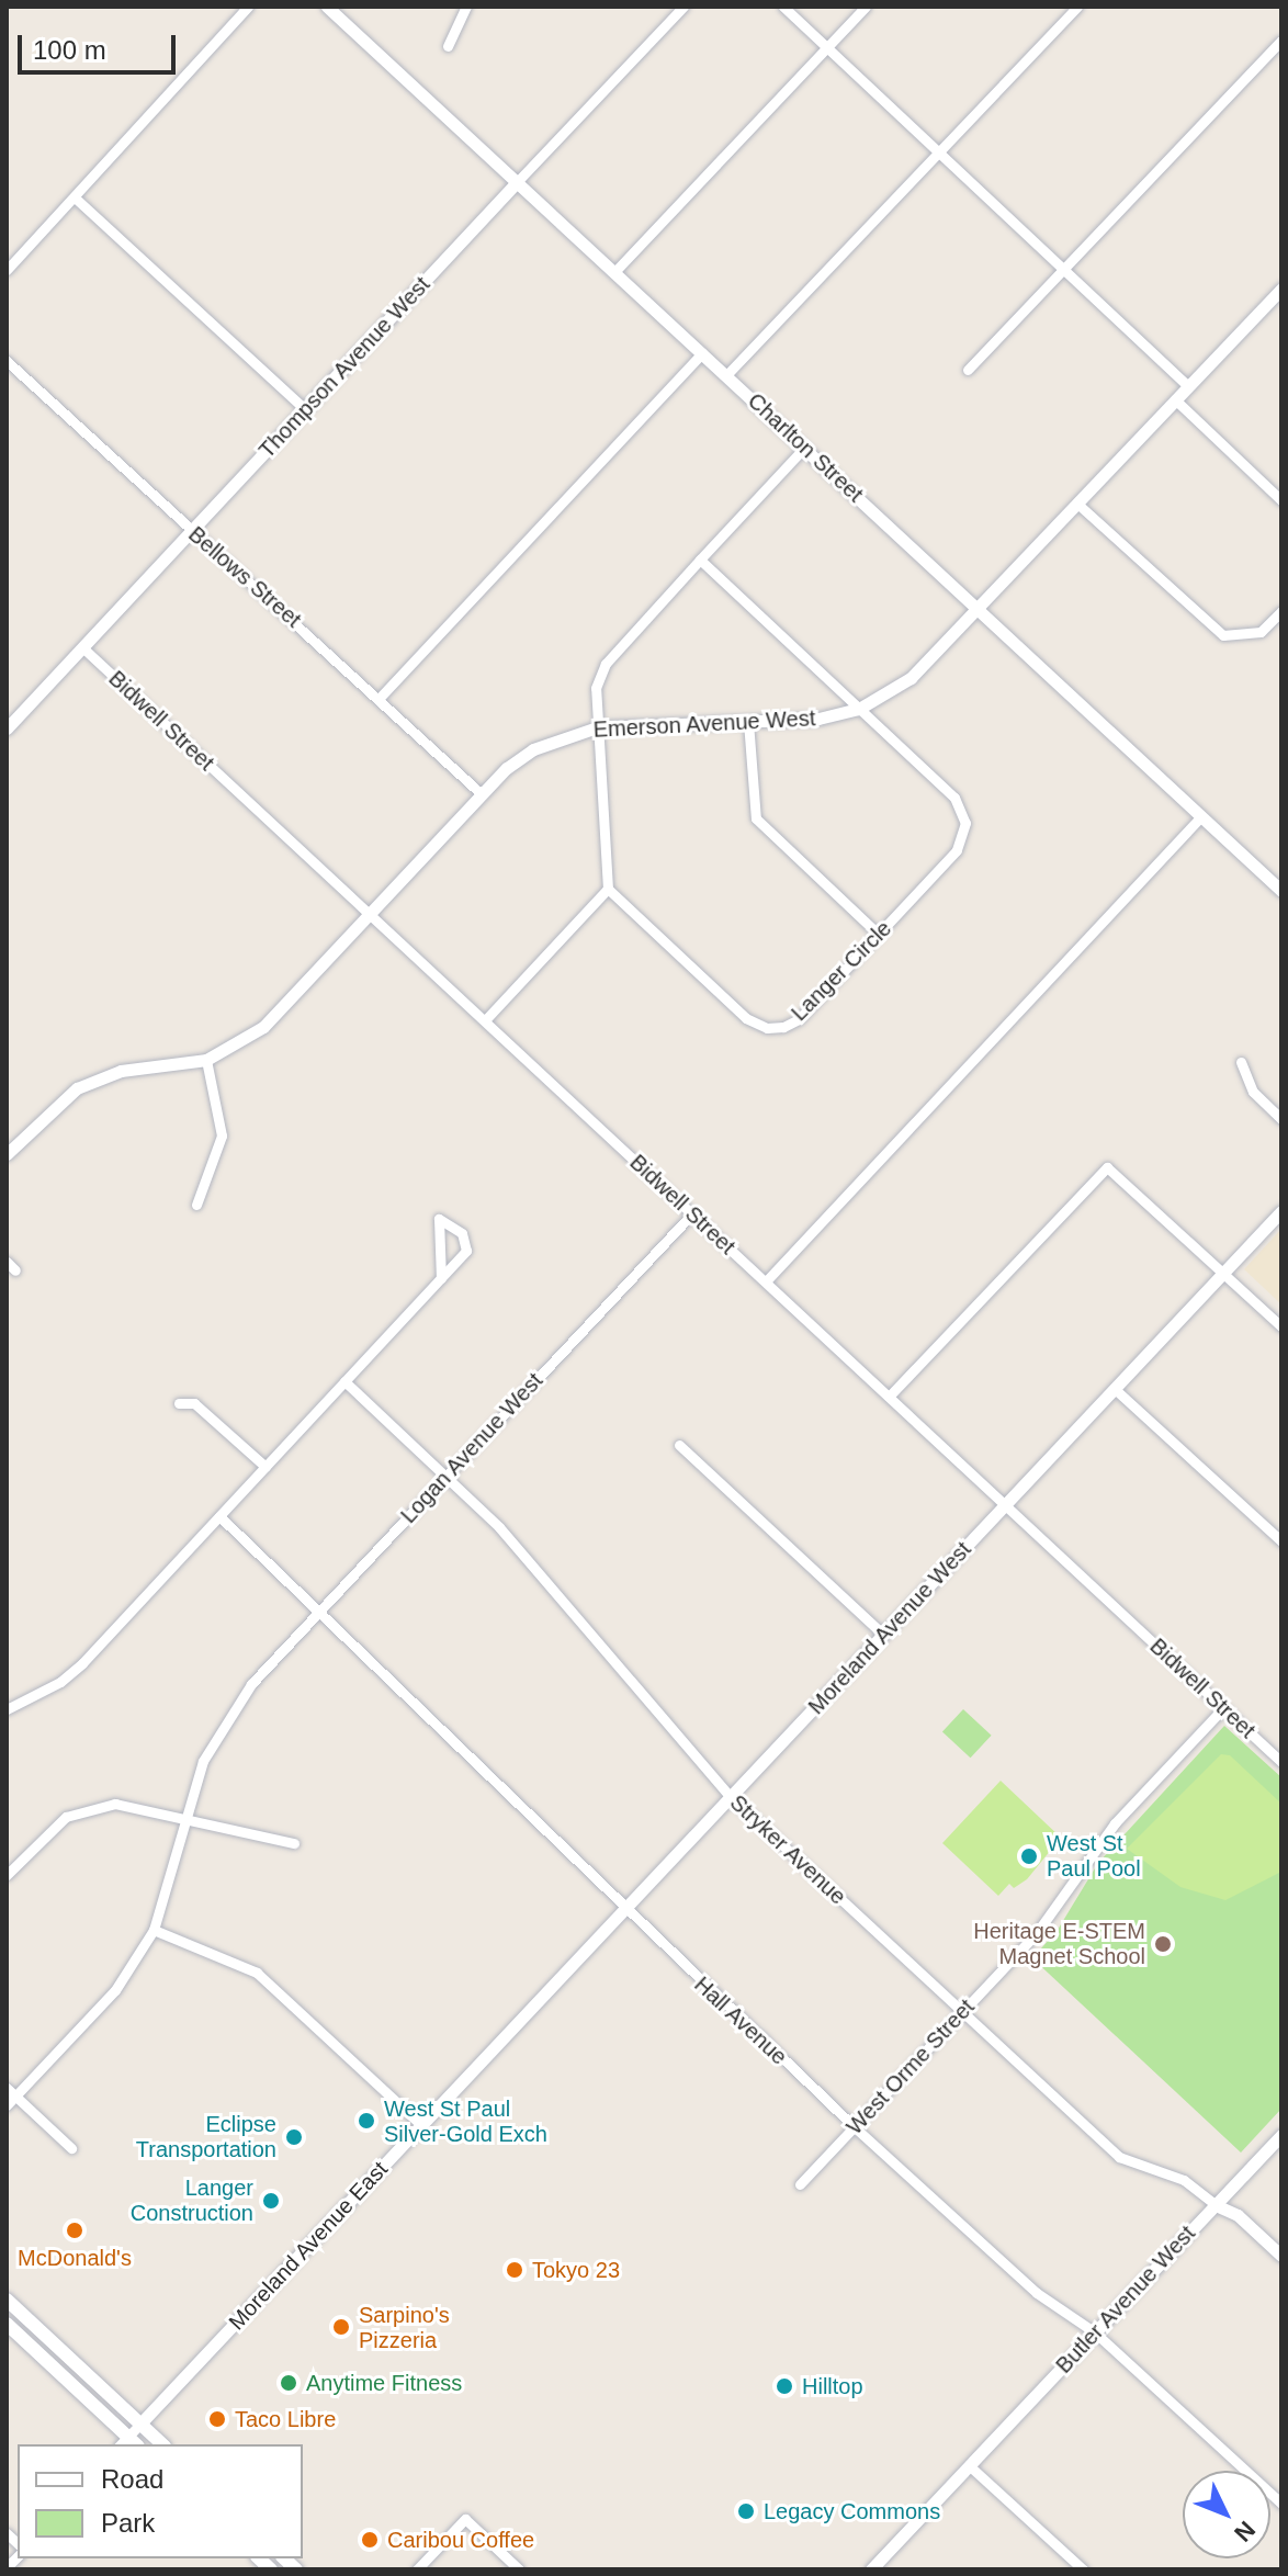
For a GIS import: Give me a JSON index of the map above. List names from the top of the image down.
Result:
{
  "streets": {
    "street": [
      "Thompson Avenue West",
      "Charlton Street",
      "Bellows Street",
      "Bidwell Street",
      "Emerson Avenue West",
      "Langer Circle",
      "Logan Avenue West",
      "Moreland Avenue West",
      "Stryker Avenue",
      "Hall Avenue",
      "West Orme Street",
      "Moreland Avenue East",
      "Butler Avenue West"
    ]
  },
  "crossings": [
    ["Thompson Avenue West", "Charlton Street"],
    ["Thompson Avenue West", "Bellows Street"],
    ["Thompson Avenue West", "Bidwell Street"],
    ["Charlton Street", "Emerson Avenue West"],
    ["Bellows Street", "Emerson Avenue West"],
    ["Bidwell Street", "Emerson Avenue West"],
    ["Bidwell Street", "Logan Avenue West"],
    ["Bidwell Street", "Moreland Avenue West"],
    ["Bidwell Street", "West Orme Street"],
    ["Emerson Avenue West", "Langer Circle"],
    ["Logan Avenue West", "Stryker Avenue"],
    ["Logan Avenue West", "Hall Avenue"],
    ["Moreland Avenue West", "Stryker Avenue"],
    ["Moreland Avenue West", "Hall Avenue"],
    ["Moreland Avenue West", "Moreland Avenue East"],
    ["Stryker Avenue", "West Orme Street"],
    ["Stryker Avenue", "Butler Avenue West"],
    ["Hall Avenue", "West Orme Street"],
    ["Hall Avenue", "Butler Avenue West"]
  ],
  "places": [
    "West St Paul Pool",
    "Heritage E-STEM Magnet School",
    "West St Paul Silver-Gold Exch",
    "Eclipse Transportation",
    "Langer Construction",
    "McDonald's",
    "Tokyo 23",
    "Sarpino's Pizzeria",
    "Anytime Fitness",
    "Hilltop",
    "Taco Libre",
    "Legacy Commons",
    "Caribou Coffee"
  ],
  "legend": ["Road", "Park"],
  "scale_bar": "100 m",
  "north": "bottom right"
}
